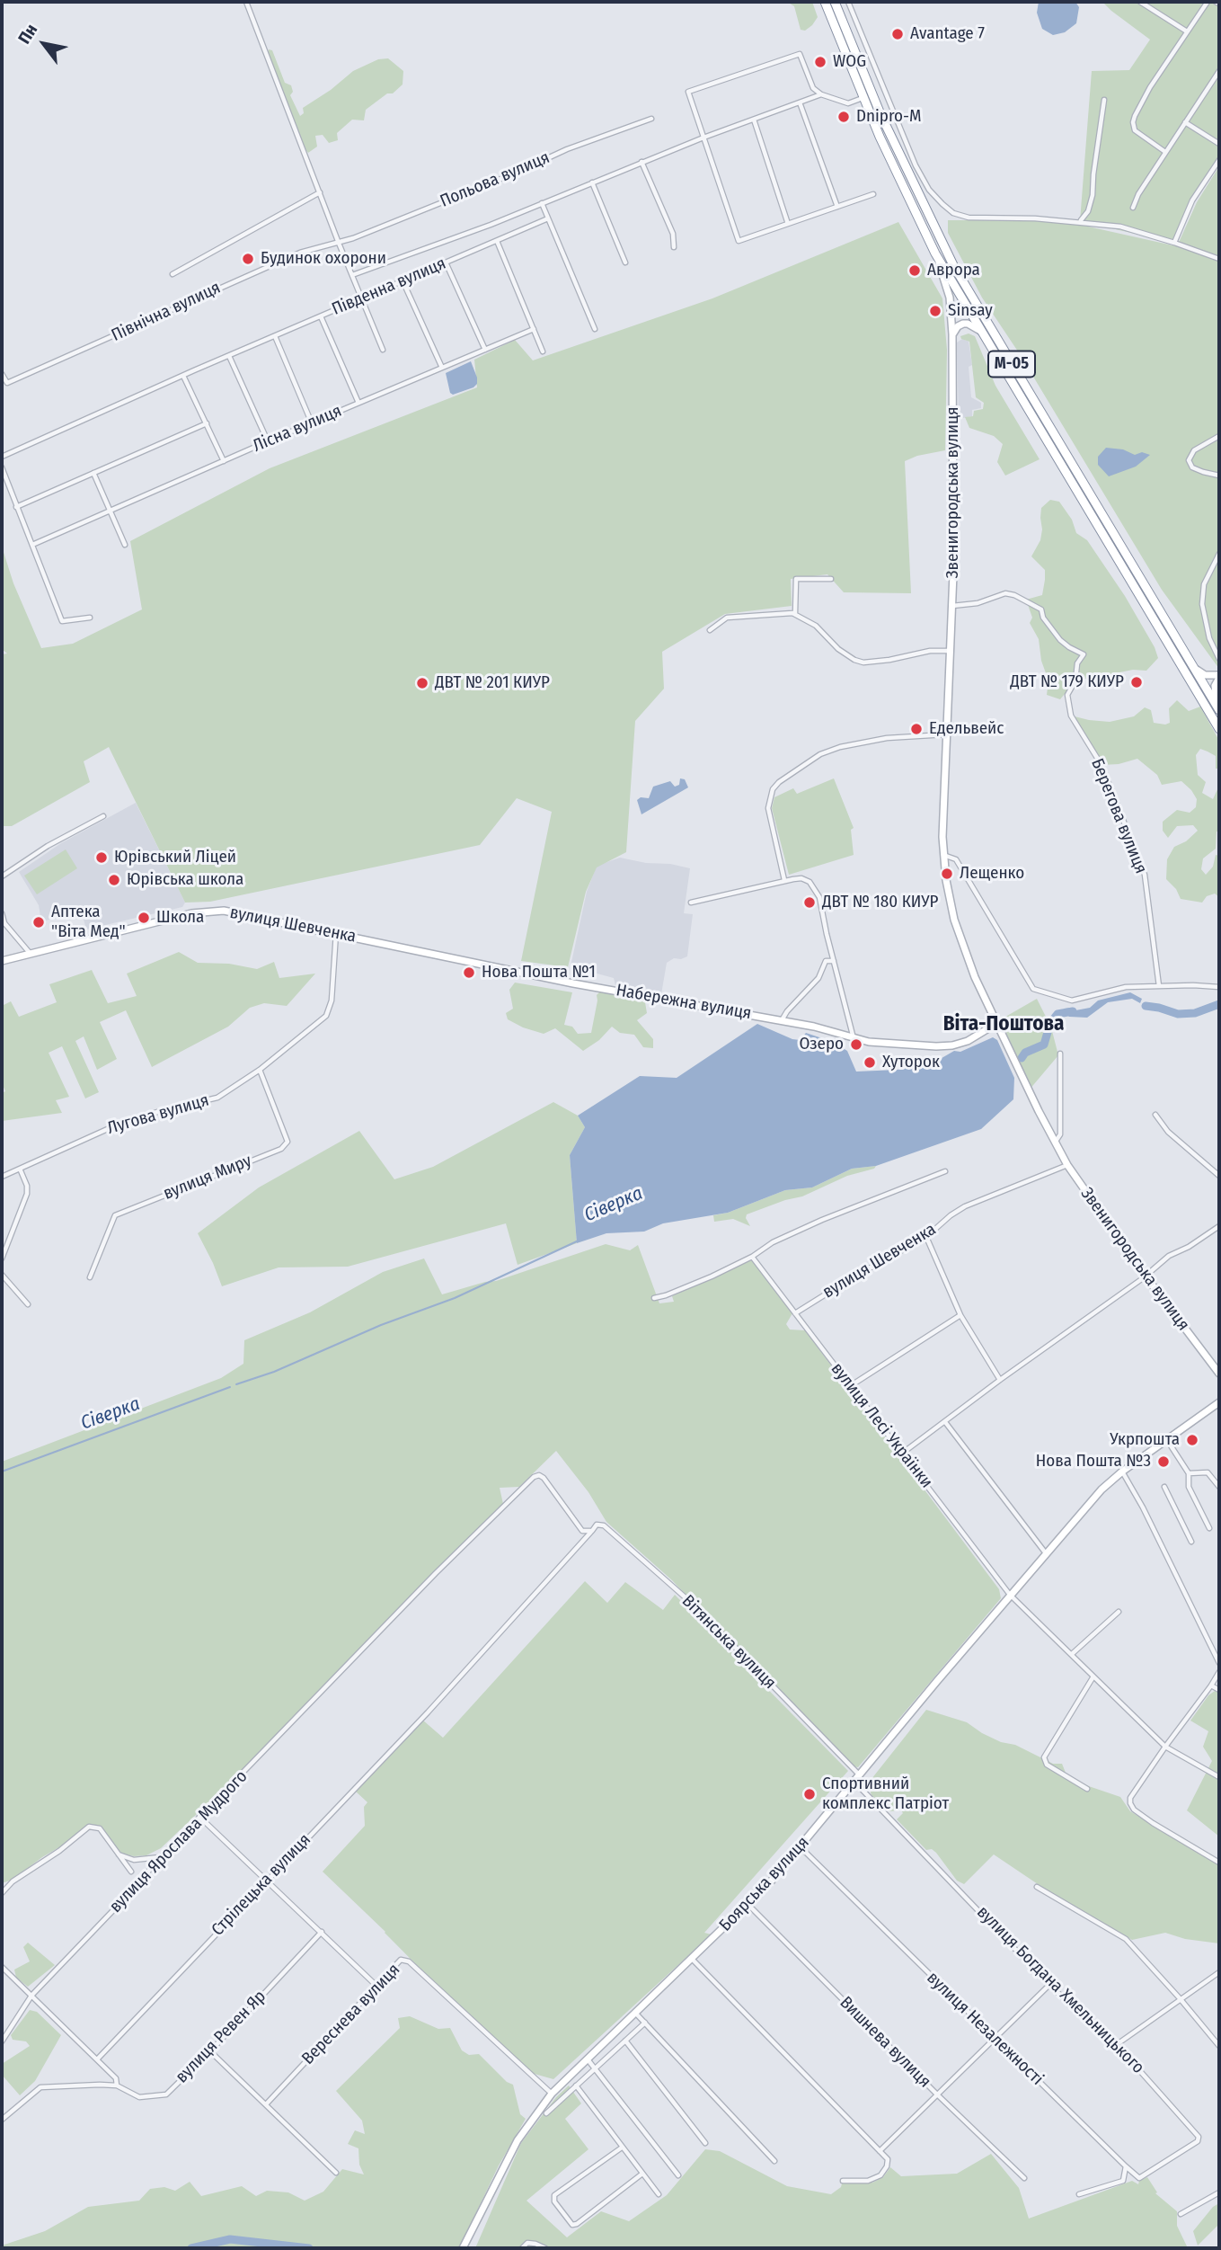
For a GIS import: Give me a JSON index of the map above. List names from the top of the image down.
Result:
{
  "streets": {
    "highway": ["М-05"],
    "street": [
      "Польова вулиця",
      "Південна вулиця",
      "Північна вулиця",
      "Лісна вулиця",
      "Звенигородська вулиця",
      "Берегова вулиця",
      "вулиця Шевченка",
      "Набережна вулиця",
      "Лугова вулиця",
      "вулиця Миру",
      "вулиця Лесі Українки",
      "Вітянська вулиця",
      "вулиця Ярослава Мудрого",
      "Боярська вулиця",
      "Стрілецька вулиця",
      "вулиця Богдана Хмельницького",
      "Вереснева вулиця",
      "вулиця Незалежності",
      "вулиця Ревен Яр",
      "Вишнева вулиця"
    ]
  },
  "crossings": [
    ["Польова вулиця", "Північна вулиця"],
    ["М-05", "Звенигородська вулиця"],
    ["Звенигородська вулиця", "Берегова вулиця"],
    ["Звенигородська вулиця", "вулиця Шевченка"],
    ["Звенигородська вулиця", "Набережна вулиця"],
    ["вулиця Шевченка", "Набережна вулиця"],
    ["вулиця Шевченка", "Лугова вулиця"],
    ["вулиця Шевченка", "вулиця Лесі Українки"],
    ["Лугова вулиця", "вулиця Миру"],
    ["вулиця Лесі Українки", "Боярська вулиця"],
    ["Вітянська вулиця", "вулиця Ярослава Мудрого"],
    ["Вітянська вулиця", "Боярська вулиця"],
    ["Вітянська вулиця", "Стрілецька вулиця"],
    ["Боярська вулиця", "вулиця Богдана Хмельницького"],
    ["Боярська вулиця", "Вереснева вулиця"],
    ["Боярська вулиця", "вулиця Незалежності"],
    ["Боярська вулиця", "Вишнева вулиця"],
    ["вулиця Богдана Хмельницького", "вулиця Незалежності"]
  ],
  "districts": ["Віта-Поштова"],
  "water": ["Сіверка"],
  "places": [
    "Avantage 7",
    "WOG",
    "Dnipro-M",
    "Будинок охорони",
    "Аврора",
    "Sinsay",
    "ДВТ № 179 КИУР",
    "ДВТ № 201 КИУР",
    "Едельвейс",
    "Юрівський Ліцей",
    "Лещенко",
    "Юрівська школа",
    "ДВТ № 180 КИУР",
    "Школа",
    "Аптека \"Віта Мед\"",
    "Нова Пошта №1",
    "Озеро",
    "Хуторок",
    "Укрпошта",
    "Нова Пошта №3",
    "Спортивний комплекс Патріот"
  ],
  "north": "top left"
}
